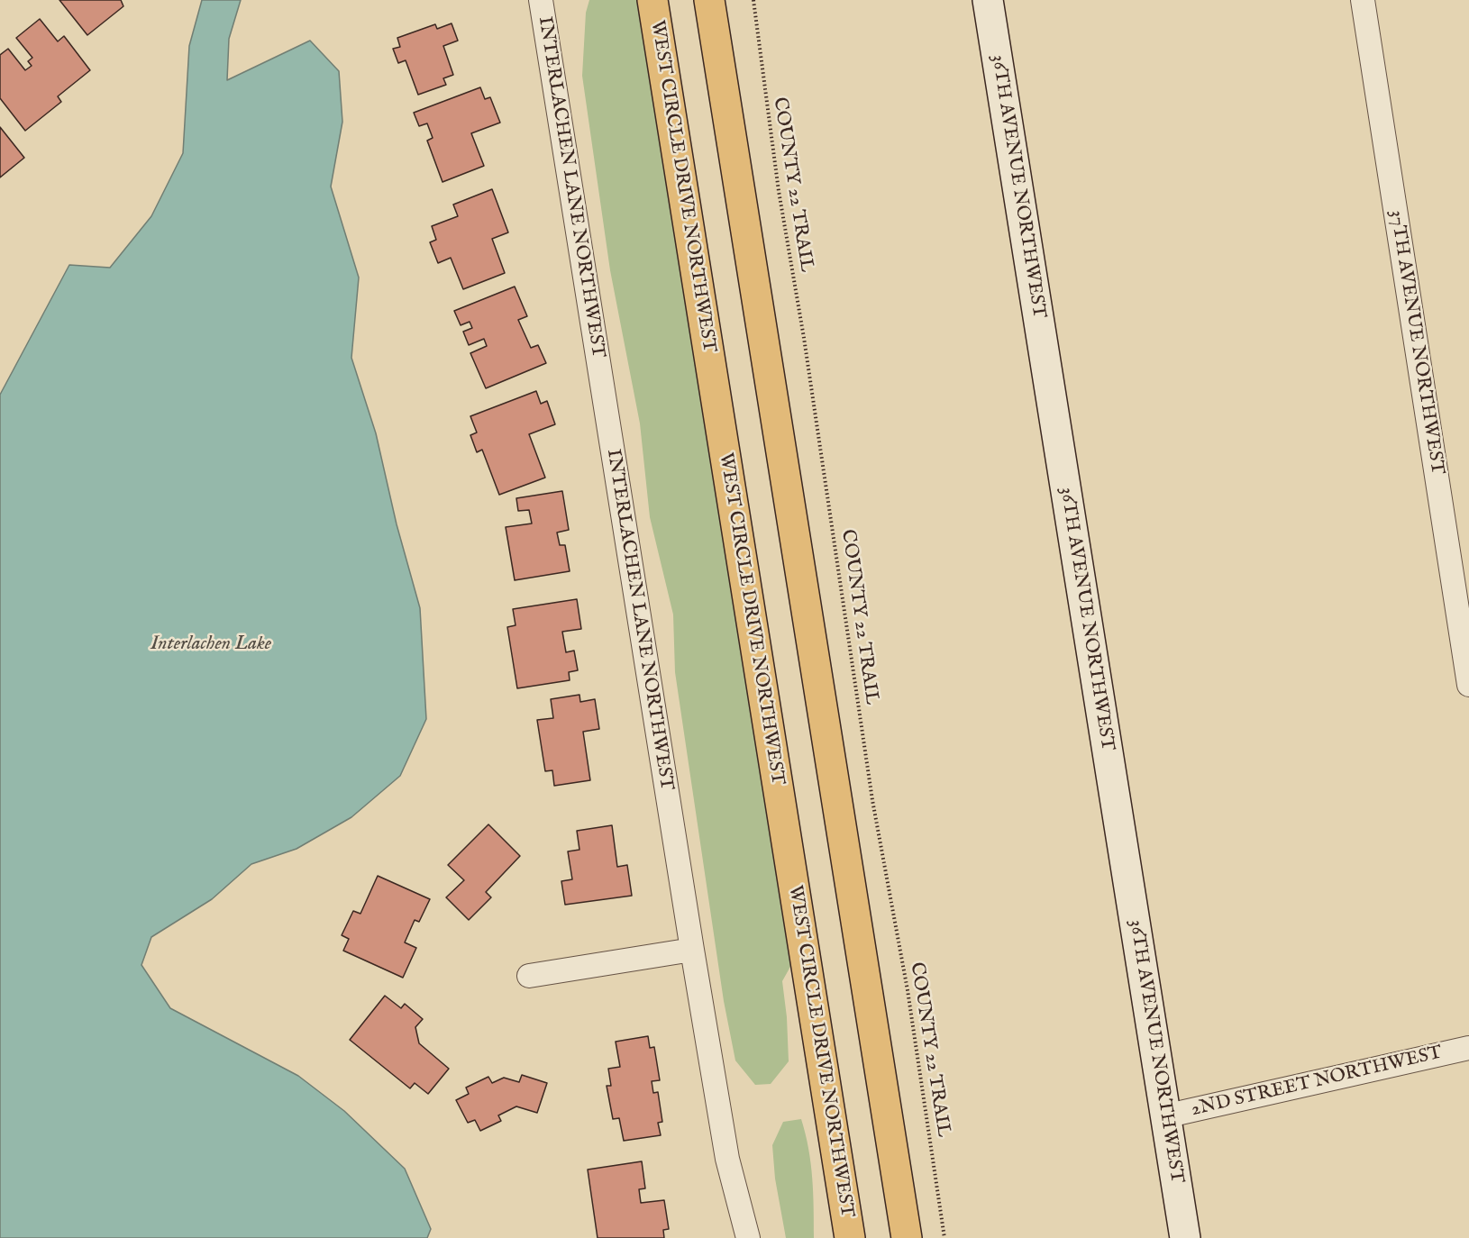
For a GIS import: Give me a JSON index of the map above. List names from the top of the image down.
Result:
{
  "streets": {
    "main road": ["WEST CIRCLE DRIVE NORTHWEST"],
    "street": [
      "36TH AVENUE NORTHWEST",
      "INTERLACHEN LANE NORTHWEST",
      "37TH AVENUE NORTHWEST",
      "2ND STREET NORTHWEST"
    ],
    "path": ["COUNTY 22 TRAIL"]
  },
  "crossings": [
    ["36TH AVENUE NORTHWEST", "2ND STREET NORTHWEST"]
  ],
  "water": ["Interlachen Lake"]
}
